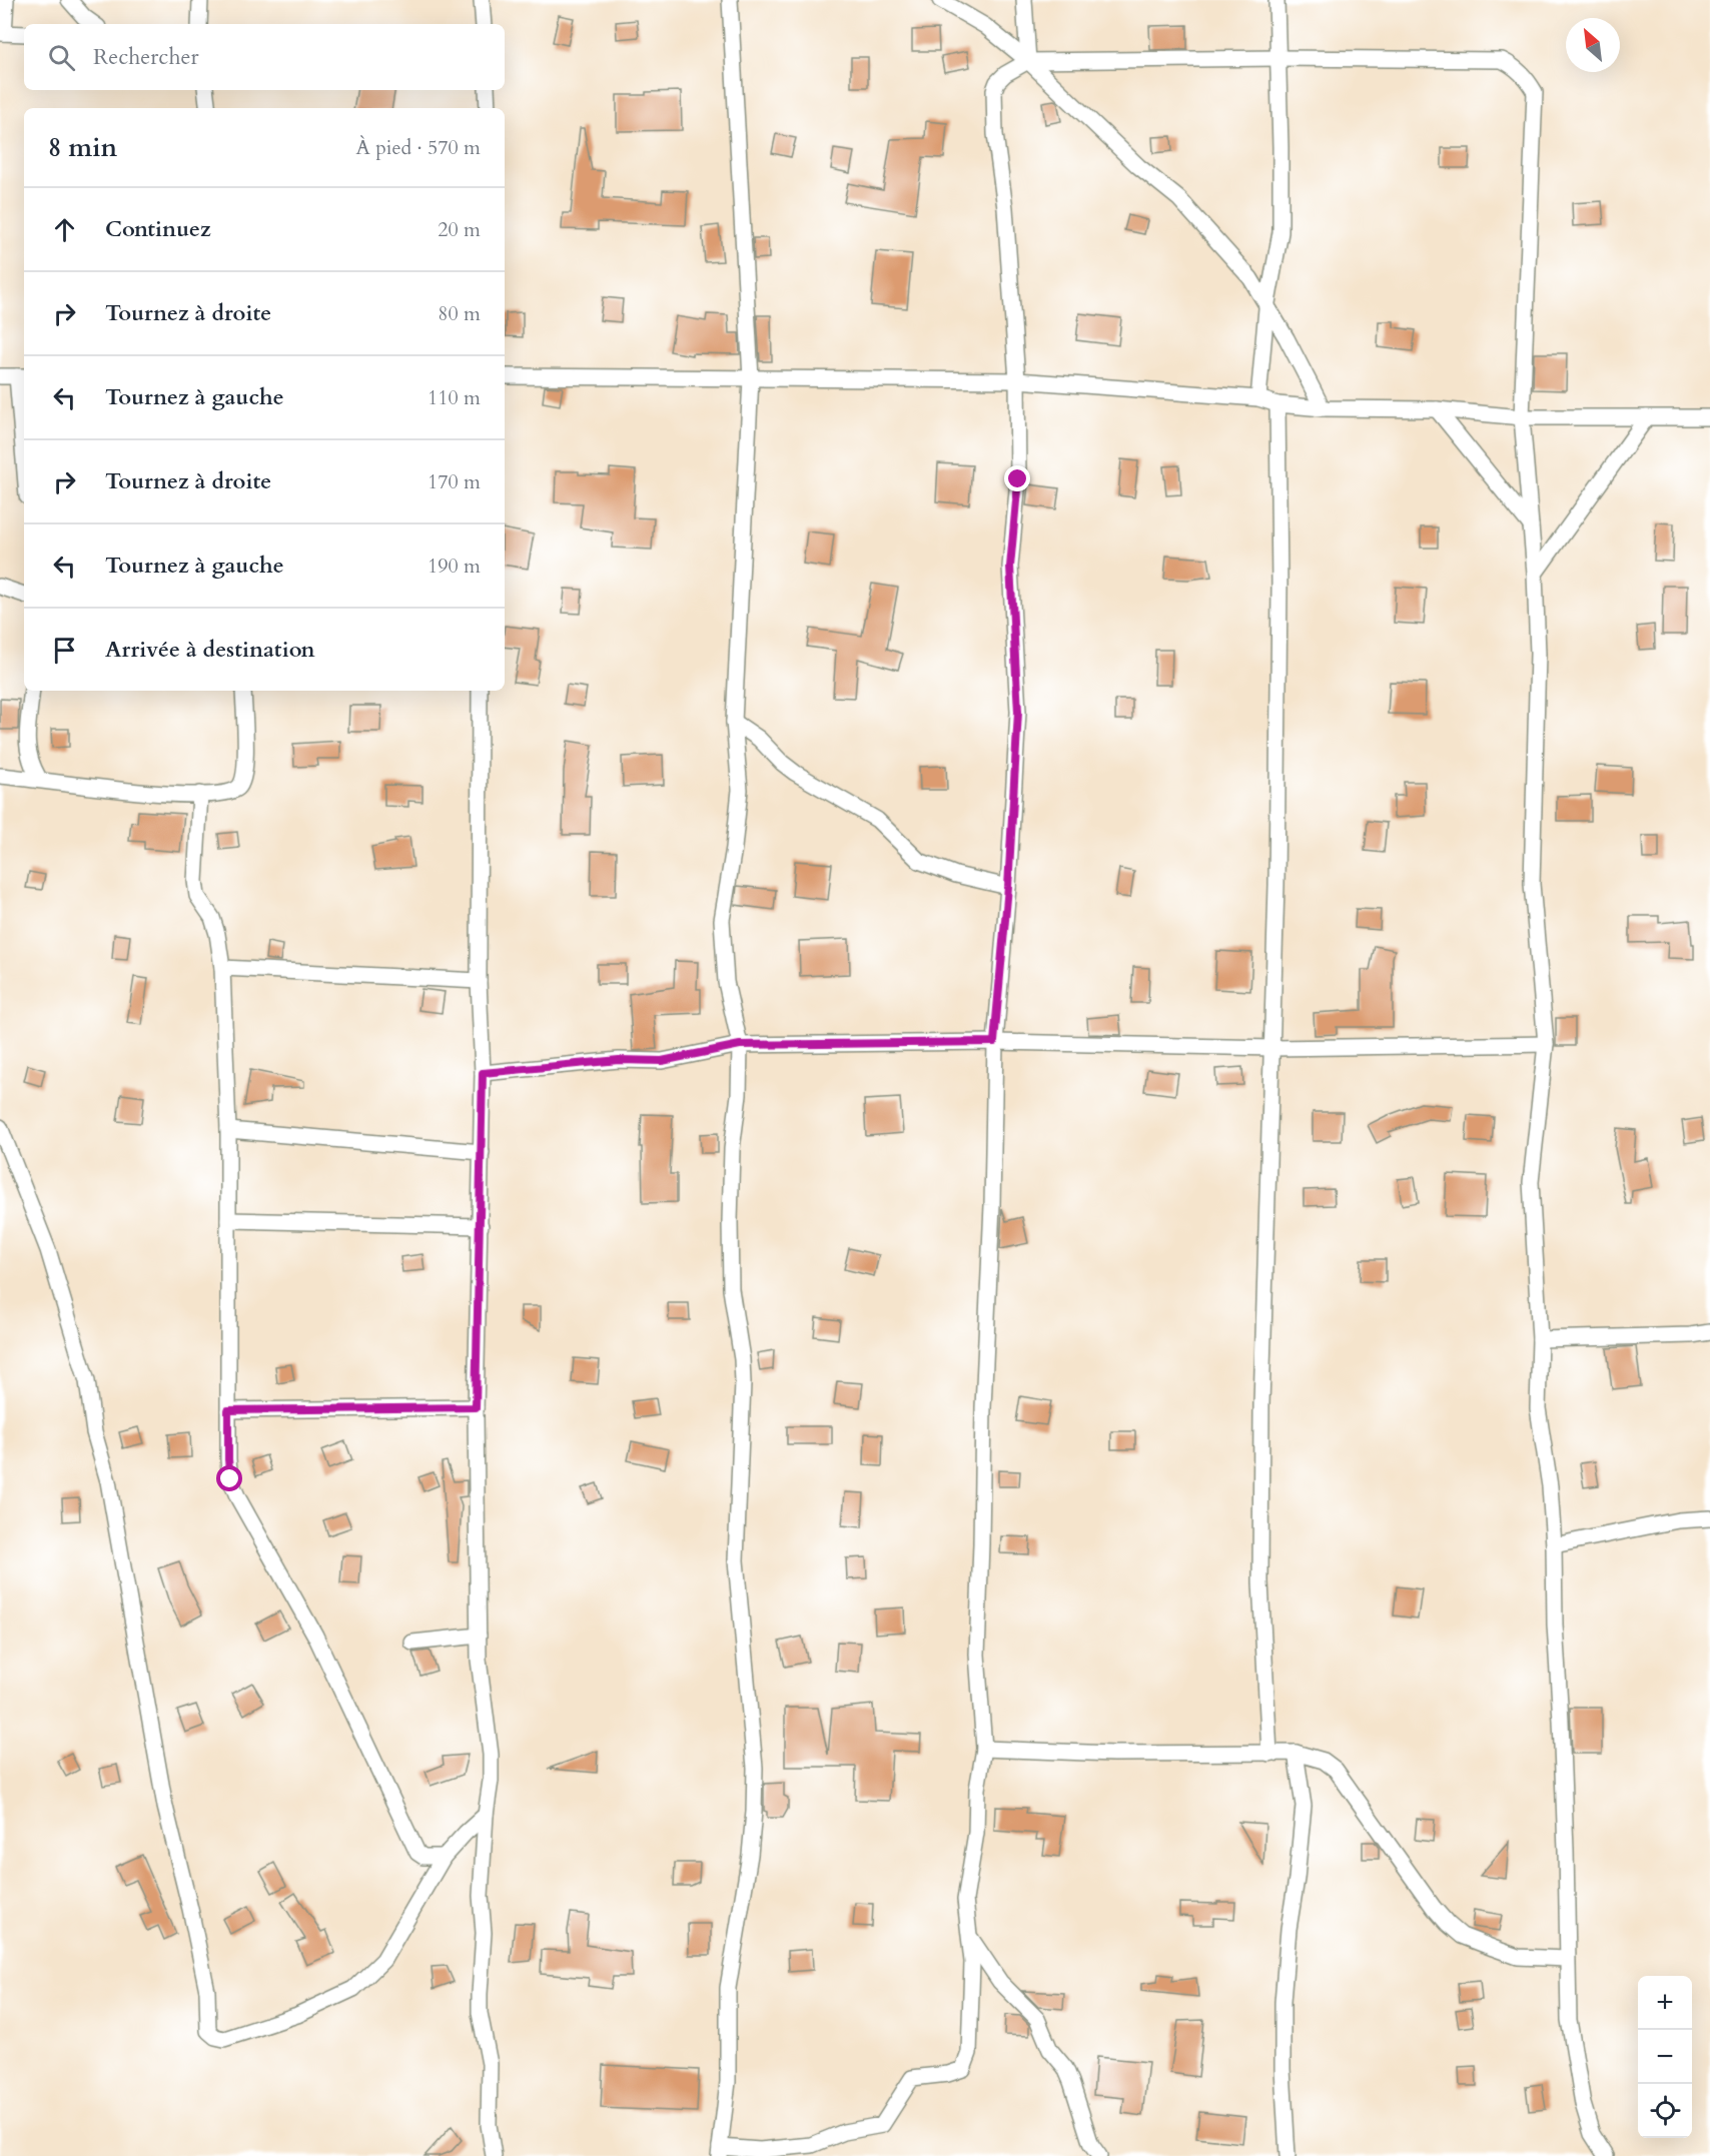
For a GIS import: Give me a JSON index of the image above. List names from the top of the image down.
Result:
{
  "north": "top left",
  "page": {
    "search": "Rechercher",
    "heading": ["8 min", "À pied · 570 m"],
    "list": [
      ["Continuez", "20 m"],
      ["Tournez à droite", "80 m"],
      ["Tournez à gauche", "110 m"],
      ["Tournez à droite", "170 m"],
      ["Tournez à gauche", "190 m"],
      "Arrivée à destination"
    ],
    "map_buttons": ["+", "−"]
  }
}
